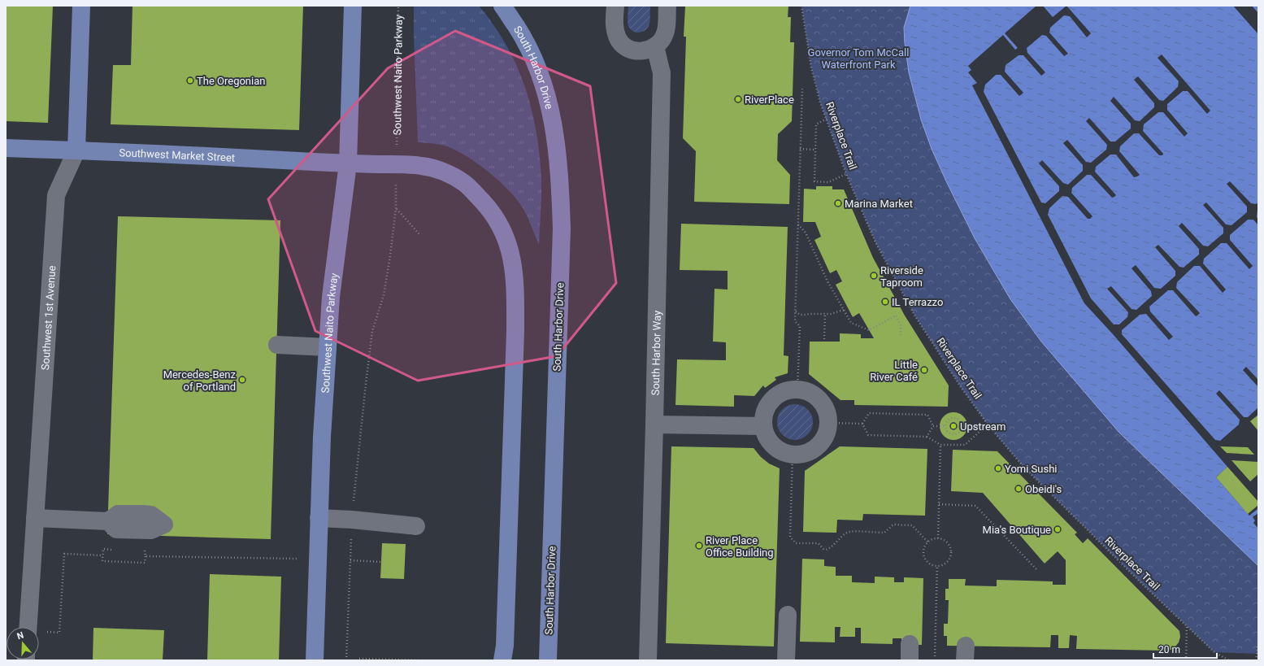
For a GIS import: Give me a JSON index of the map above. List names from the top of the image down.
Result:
{
  "streets": {
    "main road": [
      "South Harbor Drive",
      "Southwest Naito Parkway",
      "Southwest Market Street",
      "Southwest 1st Avenue"
    ],
    "street": ["South Harbor Way"],
    "path": ["Riverplace Trail"]
  },
  "crossings": [
    ["Southwest Naito Parkway", "Southwest Market Street"],
    ["Southwest Market Street", "Southwest 1st Avenue"]
  ],
  "parks": ["Governor Tom McCall Waterfront Park"],
  "places": [
    "The Oregonian",
    "RiverPlace",
    "Marina Market",
    "Riverside Taproom",
    "IL Terrazzo",
    "Little River Café",
    "Mercedes-Benz of Portland",
    "Upstream",
    "Yomi Sushi",
    "Obeidi's",
    "Mia's Boutique",
    "River Place Office Building"
  ],
  "scale_bar": "20 m",
  "north": "top"
}
